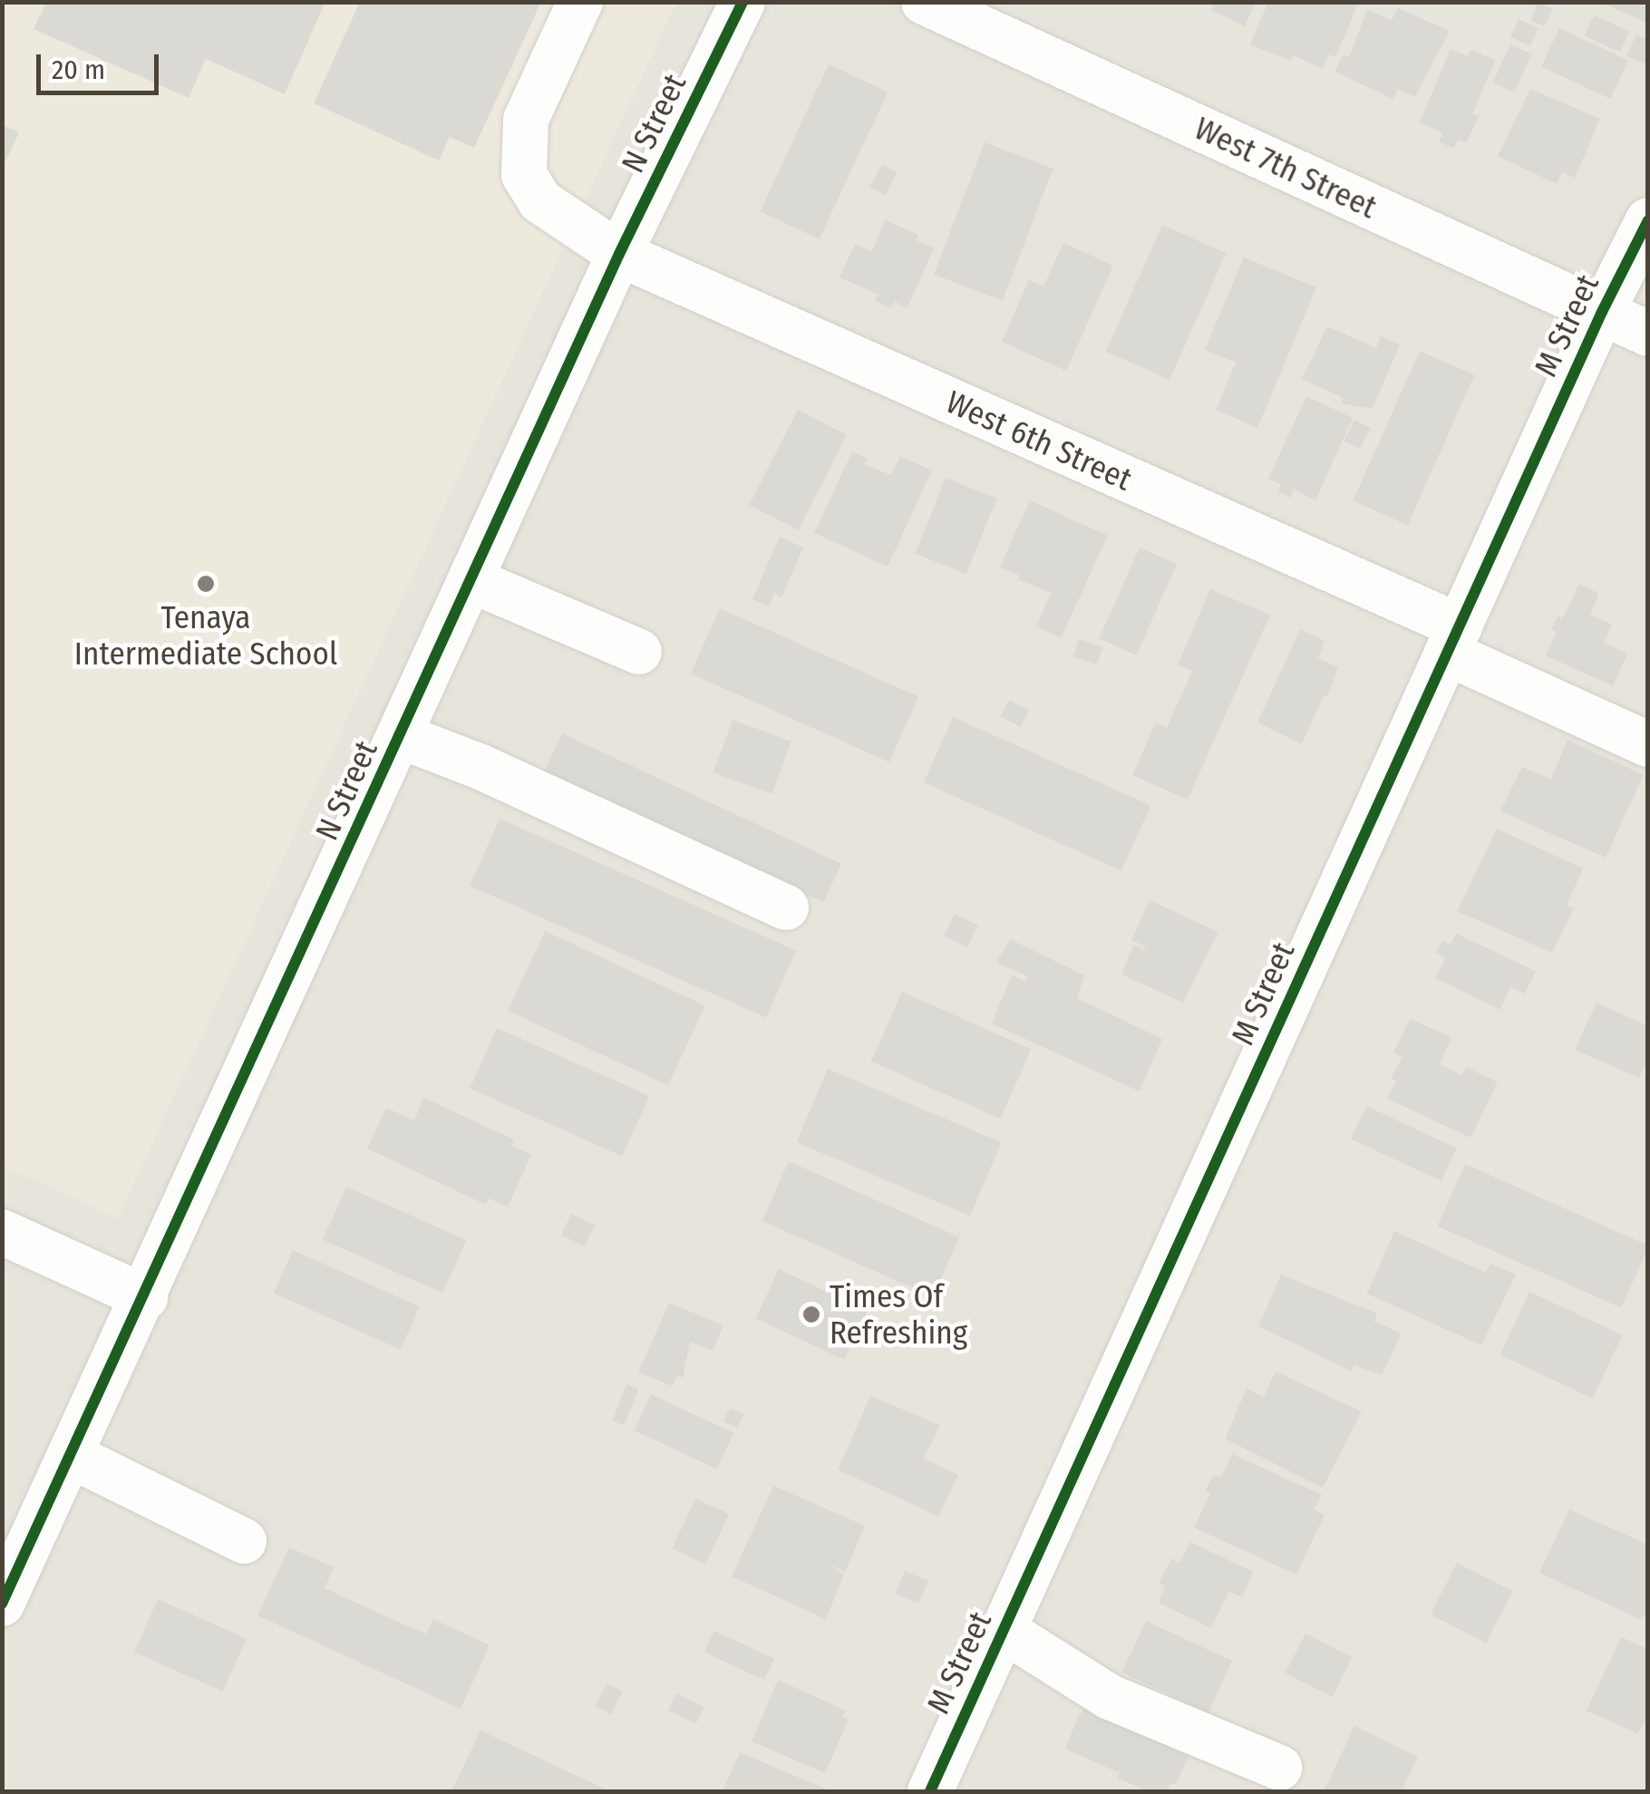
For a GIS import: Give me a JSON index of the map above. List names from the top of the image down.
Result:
{
  "streets": {
    "street": [
      "N Street",
      "West 7th Street",
      "M Street",
      "West 6th Street"
    ]
  },
  "crossings": [
    ["N Street", "West 6th Street"],
    ["West 7th Street", "M Street"],
    ["M Street", "West 6th Street"]
  ],
  "places": ["Tenaya Intermediate School", "Times Of Refreshing"],
  "scale_bar": "20 m"
}
